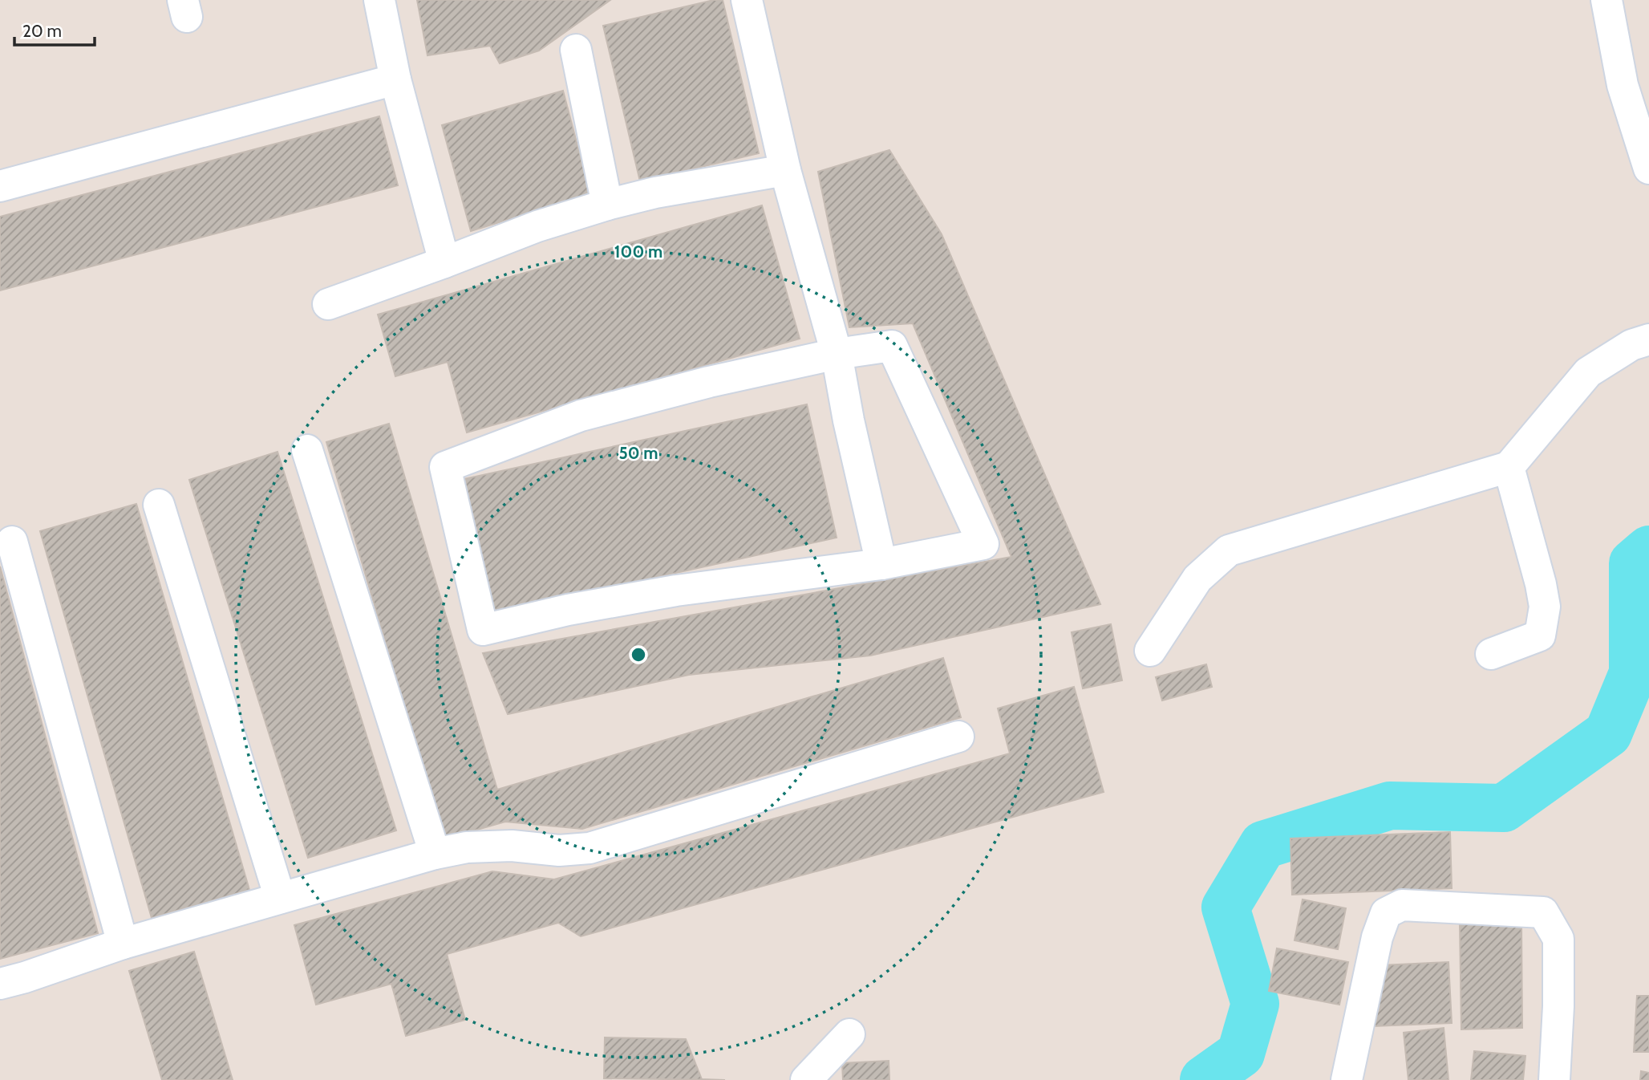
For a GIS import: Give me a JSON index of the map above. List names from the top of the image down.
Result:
{
  "scale_bar": "20 m",
  "rings": ["100 m", "50 m"]
}
